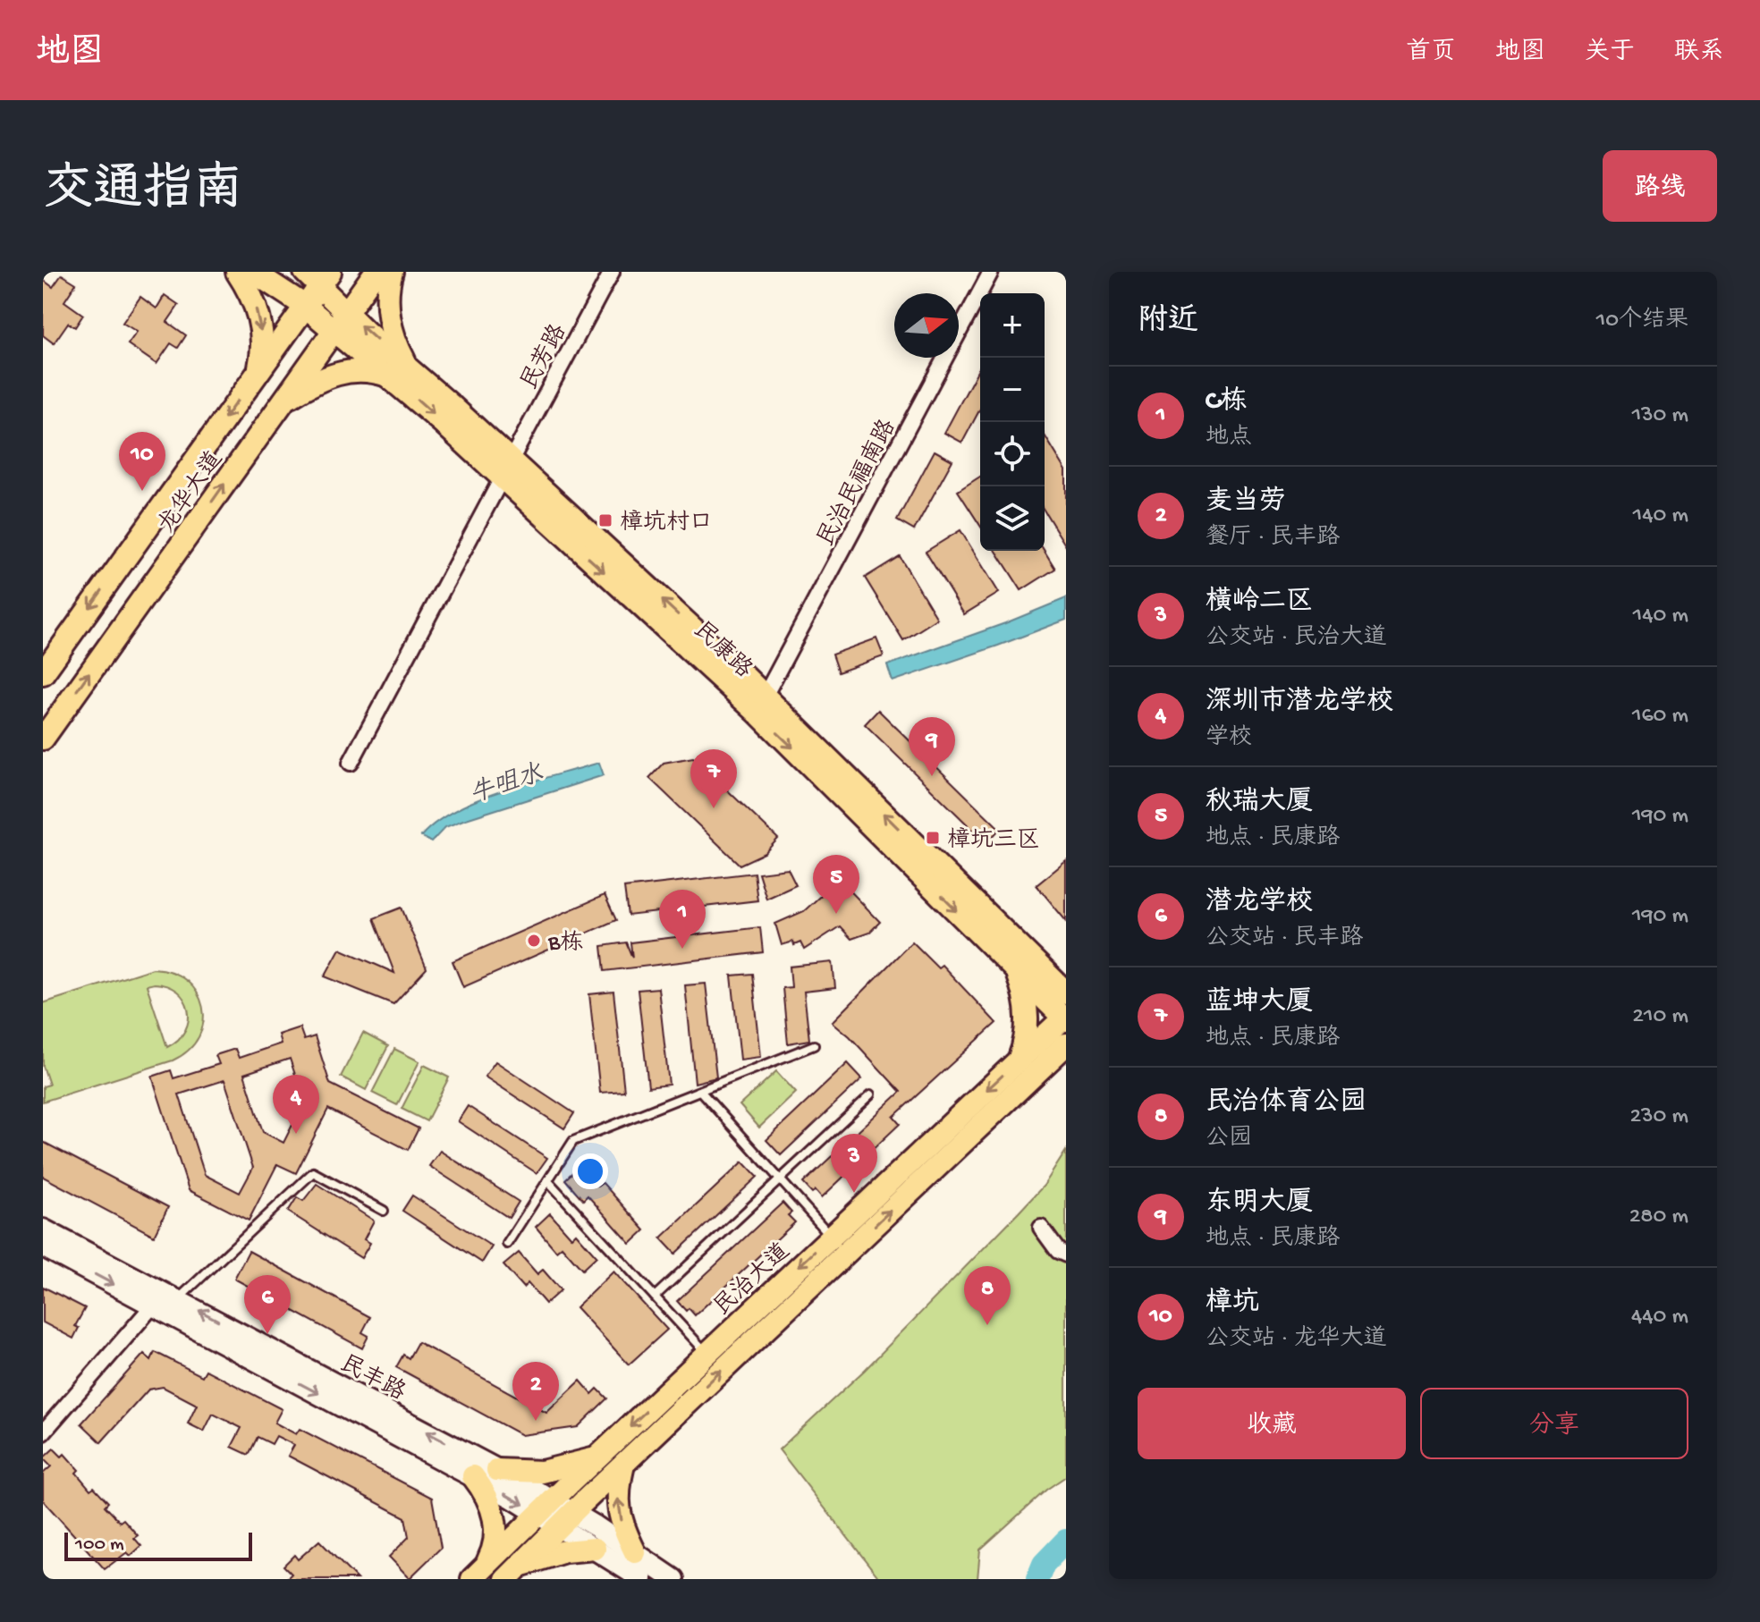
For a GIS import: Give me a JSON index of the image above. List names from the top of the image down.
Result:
{
  "streets": {
    "main road": [
      "龙华大道",
      "民康路",
      "民治大道",
      "民丰路"
    ],
    "street": ["民芳路", "民治民福南路"]
  },
  "crossings": [
    ["民芳路", "民康路"],
    ["民治民福南路", "民康路"],
    ["龙华大道", "民康路"],
    ["民康路", "民治大道"],
    ["民治大道", "民丰路"]
  ],
  "water": ["牛咀水"],
  "places": {
    "transit": ["樟坑村口", "樟坑三区"],
    "other": ["B栋"]
  },
  "scale_bar": "100 m",
  "north": "right",
  "page": {
    "header": "地图",
    "nav": [
      "首页",
      "地图",
      "关于",
      "联系"
    ],
    "title": "交通指南",
    "buttons": [
      "路线",
      ["收藏", "分享"]
    ],
    "heading": ["附近", "10个结果"],
    "map_buttons": ["+", "−"],
    "list": [
      {
        "mark": "1",
        "name": "C栋",
        "note": "地点",
        "value": "130 m"
      },
      {
        "mark": "2",
        "name": "麦当劳",
        "note": "餐厅 · 民丰路",
        "value": "140 m"
      },
      {
        "mark": "3",
        "name": "横岭二区",
        "note": "公交站 · 民治大道",
        "value": "140 m"
      },
      {
        "mark": "4",
        "name": "深圳市潜龙学校",
        "note": "学校",
        "value": "160 m"
      },
      {
        "mark": "5",
        "name": "秋瑞大厦",
        "note": "地点 · 民康路",
        "value": "190 m"
      },
      {
        "mark": "6",
        "name": "潜龙学校",
        "note": "公交站 · 民丰路",
        "value": "190 m"
      },
      {
        "mark": "7",
        "name": "蓝坤大厦",
        "note": "地点 · 民康路",
        "value": "210 m"
      },
      {
        "mark": "8",
        "name": "民治体育公园",
        "note": "公园",
        "value": "230 m"
      },
      {
        "mark": "9",
        "name": "东明大厦",
        "note": "地点 · 民康路",
        "value": "280 m"
      },
      {
        "mark": "10",
        "name": "樟坑",
        "note": "公交站 · 龙华大道",
        "value": "440 m"
      }
    ],
    "pins": [
      "10",
      "9",
      "7",
      "5",
      "1",
      "4",
      "3",
      "8",
      "6",
      "2"
    ],
    "scale": "100 m"
  }
}
